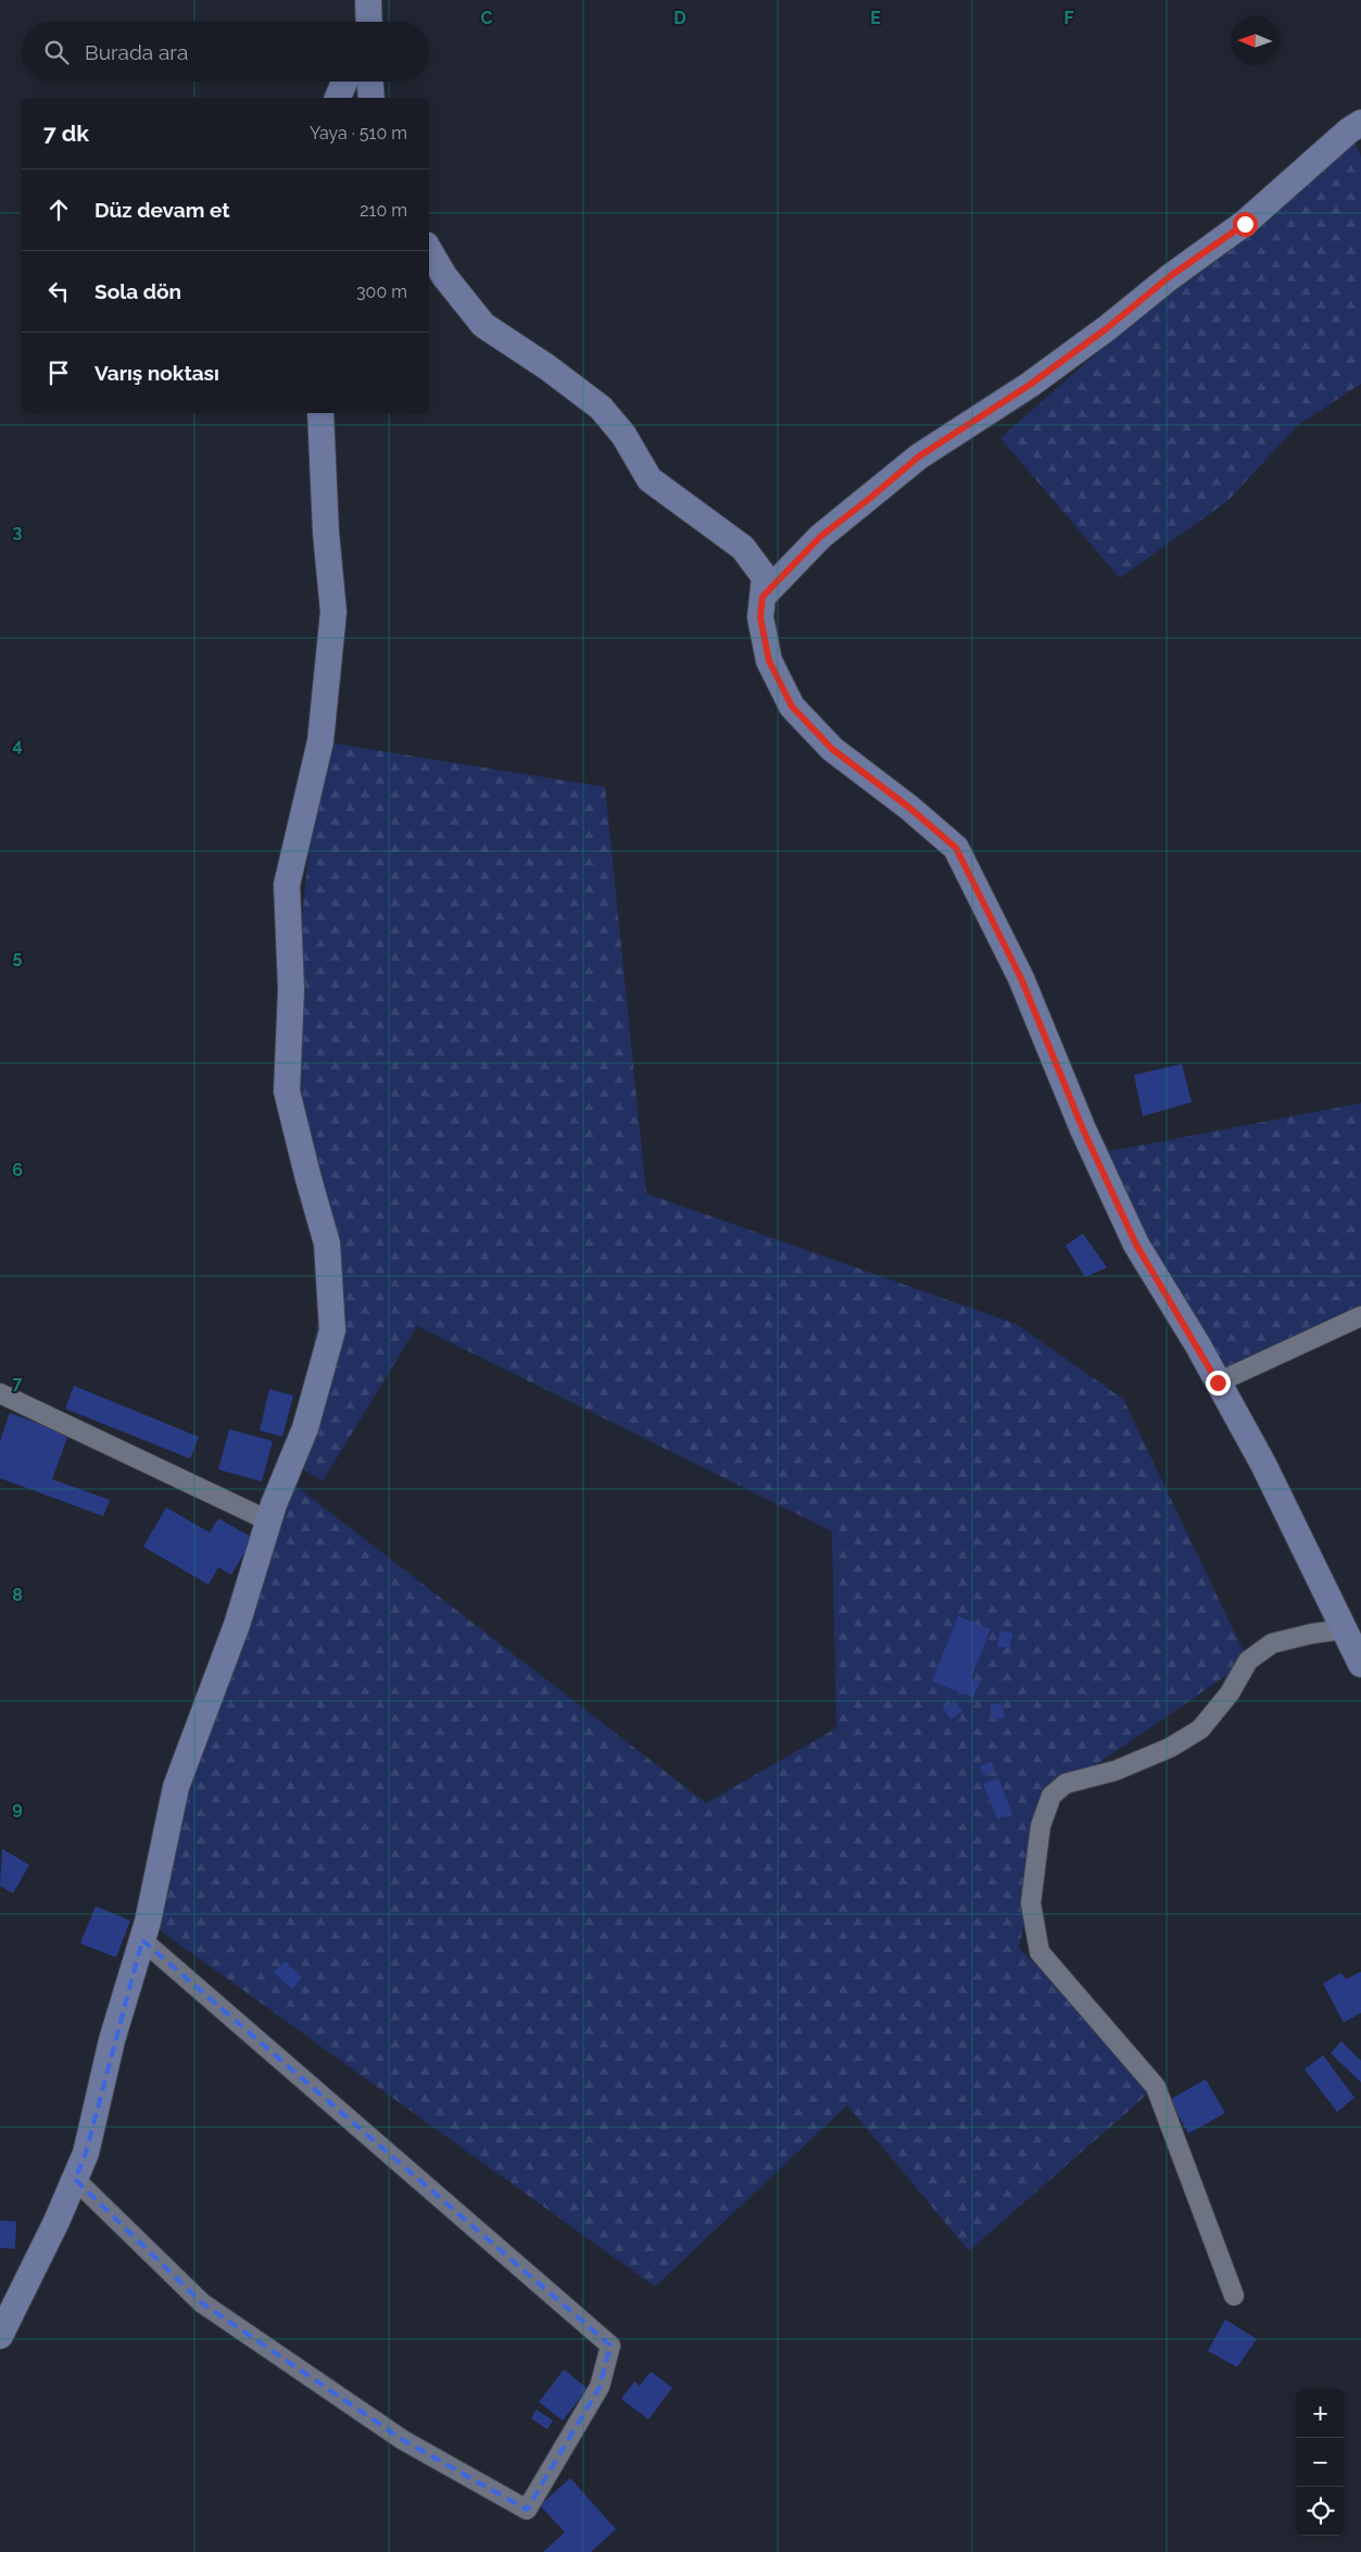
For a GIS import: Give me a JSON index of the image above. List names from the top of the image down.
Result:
{
  "north": "left",
  "page": {
    "search": "Burada ara",
    "heading": ["7 dk", "Yaya · 510 m"],
    "list": [
      ["Düz devam et", "210 m"],
      ["Sola dön", "300 m"],
      "Varış noktası"
    ],
    "map_buttons": ["+", "−"]
  },
  "grid": {
    "columns": [
      "C",
      "D",
      "E",
      "F"
    ],
    "rows": [
      "3",
      "4",
      "5",
      "6",
      "7",
      "8",
      "9"
    ]
  }
}
